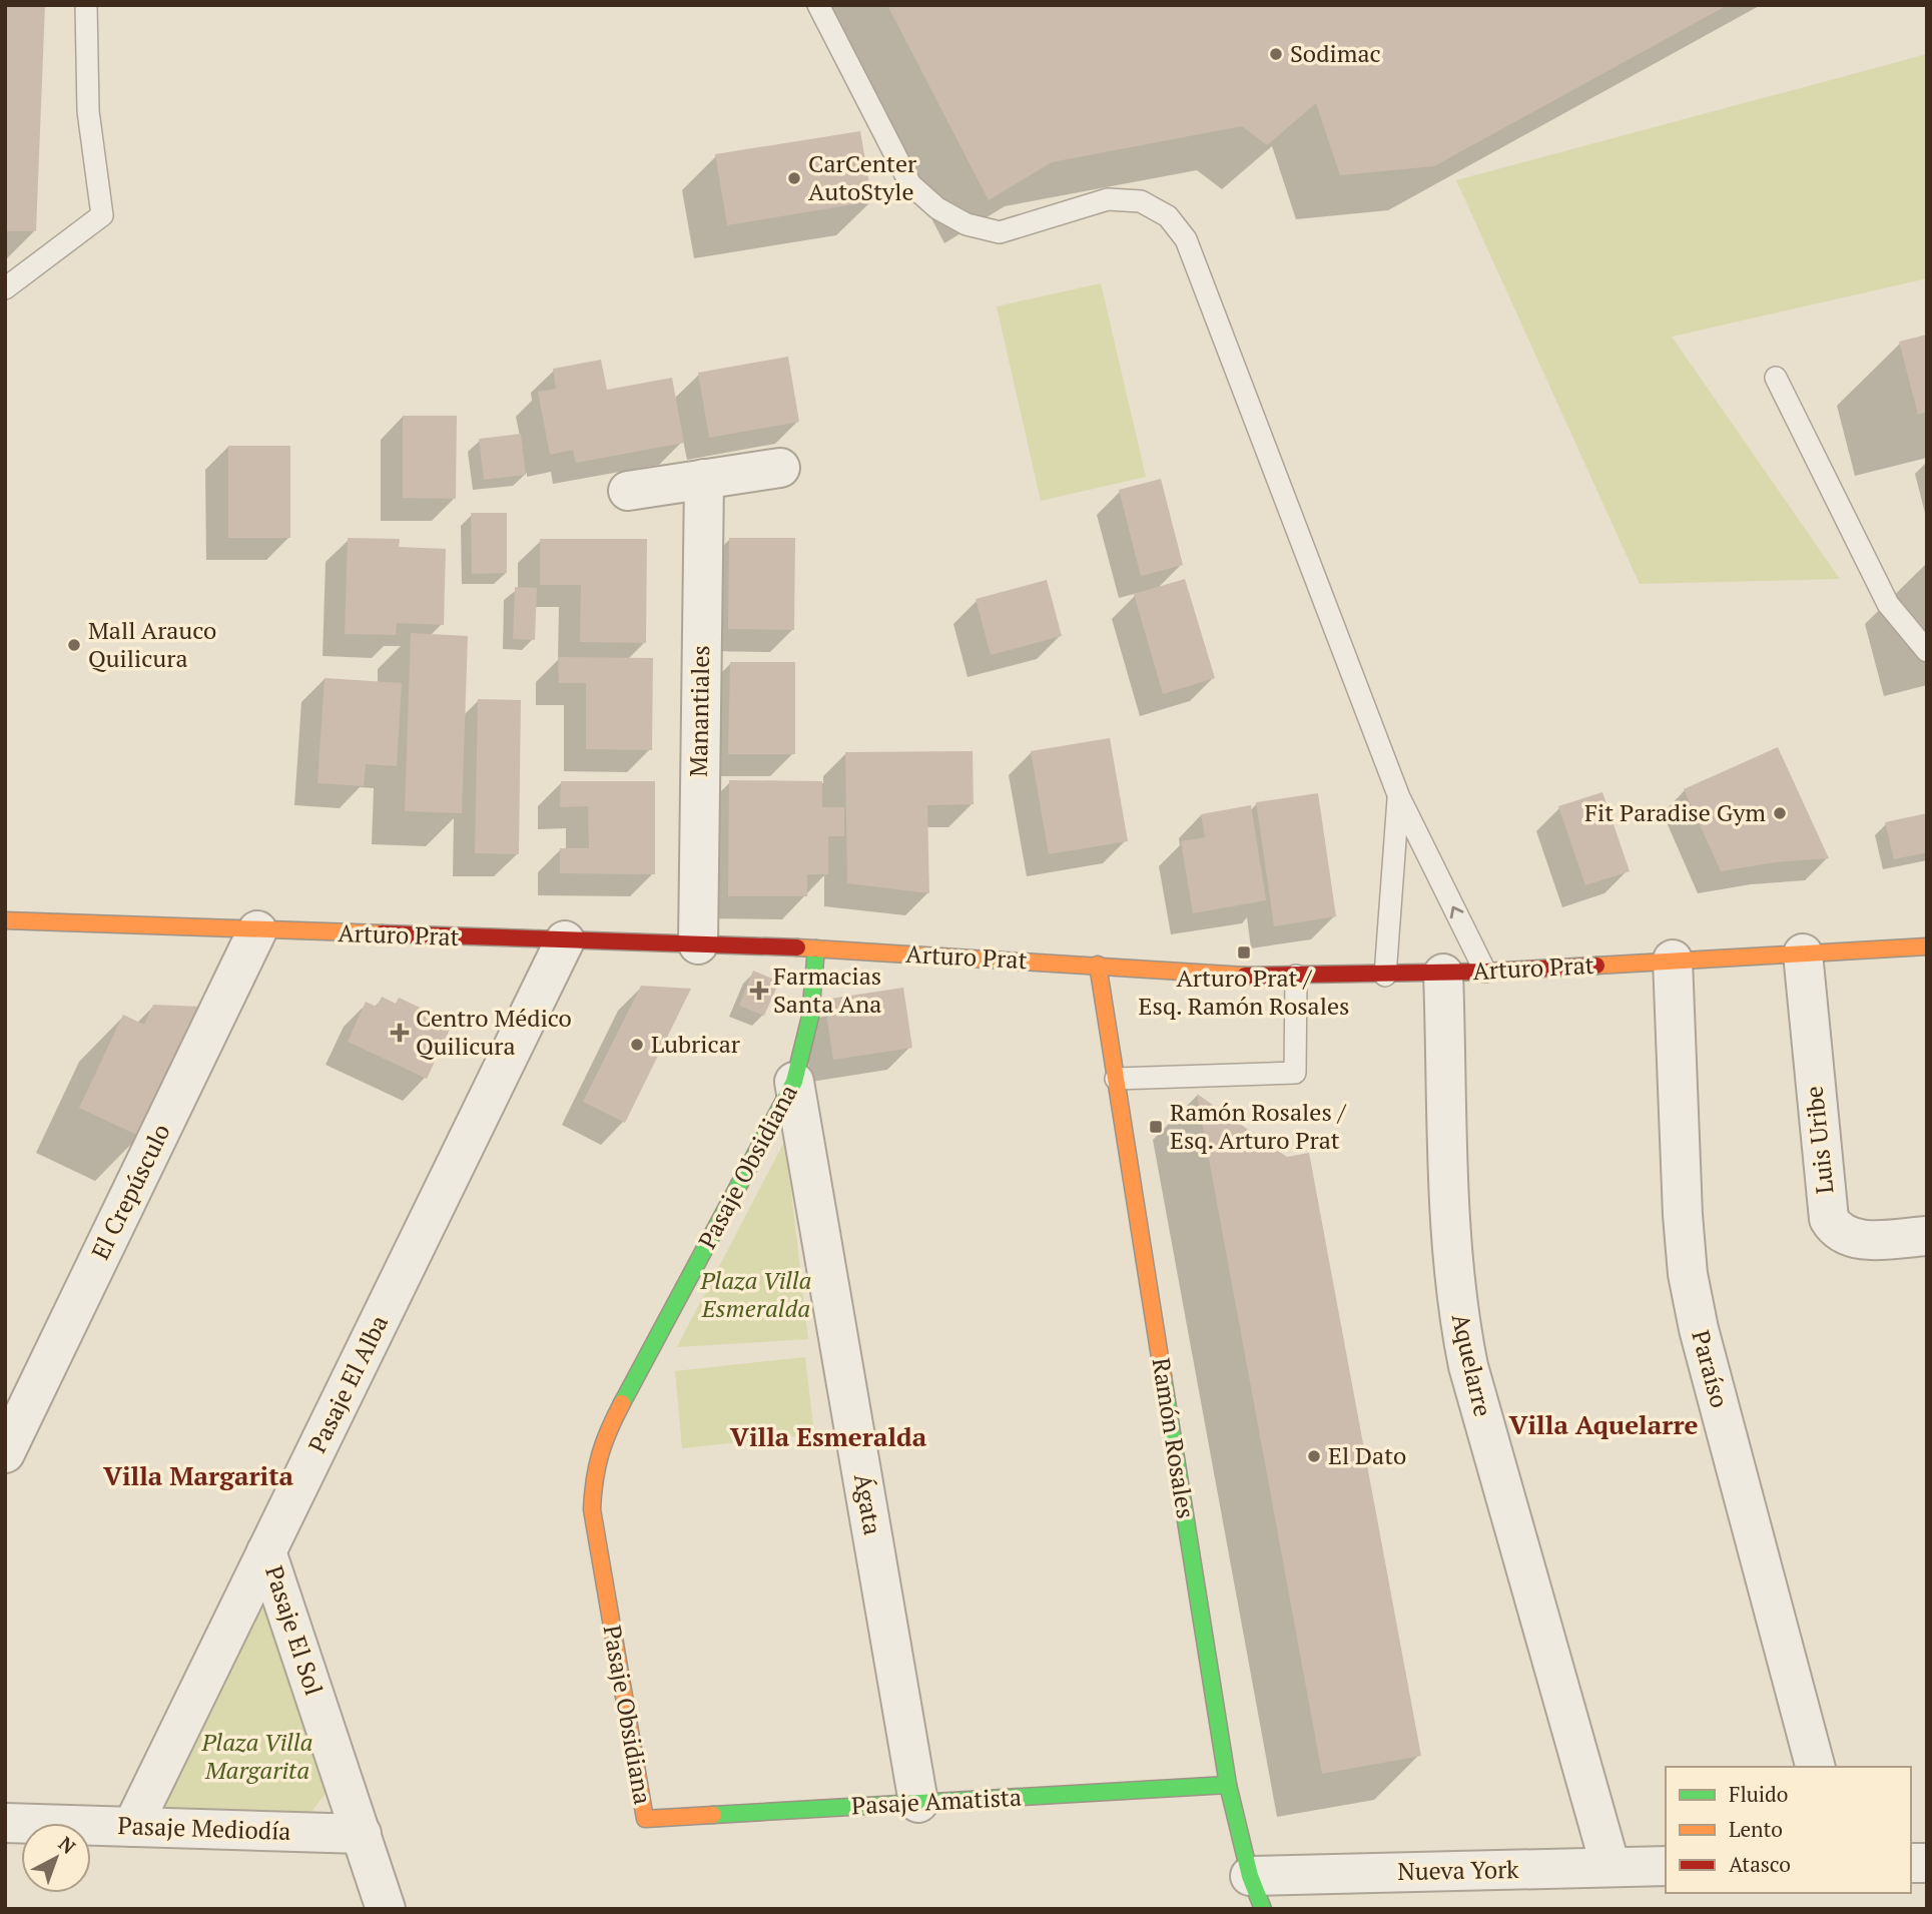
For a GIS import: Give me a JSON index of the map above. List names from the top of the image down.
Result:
{
  "streets": {
    "street": [
      "Manantiales",
      "Arturo Prat",
      "Luis Uribe",
      "Pasaje Obsidiana",
      "El Crepúsculo",
      "Aquelarre",
      "Paraíso",
      "Pasaje El Alba",
      "Ramón Rosales",
      "Ágata",
      "Pasaje El Sol",
      "Pasaje Amatista",
      "Pasaje Mediodía",
      "Nueva York"
    ]
  },
  "crossings": [
    ["Manantiales", "Arturo Prat"],
    ["Arturo Prat", "Luis Uribe"],
    ["Arturo Prat", "Pasaje Obsidiana"],
    ["Arturo Prat", "El Crepúsculo"],
    ["Arturo Prat", "Aquelarre"],
    ["Arturo Prat", "Paraíso"],
    ["Arturo Prat", "Pasaje El Alba"],
    ["Arturo Prat", "Ramón Rosales"],
    ["Pasaje Obsidiana", "Ágata"],
    ["Pasaje Obsidiana", "Pasaje Amatista"],
    ["Aquelarre", "Nueva York"],
    ["Pasaje El Alba", "Pasaje El Sol"],
    ["Pasaje El Alba", "Pasaje Mediodía"],
    ["Ramón Rosales", "Pasaje Amatista"],
    ["Ramón Rosales", "Nueva York"],
    ["Ágata", "Pasaje Amatista"],
    ["Pasaje El Sol", "Pasaje Mediodía"]
  ],
  "districts": ["Villa Aquelarre", "Villa Esmeralda", "Villa Margarita"],
  "parks": ["Plaza Villa Esmeralda", "Plaza Villa Margarita"],
  "places": {
    "other": [
      "Sodimac",
      "CarCenter AutoStyle",
      "Mall Arauco Quilicura",
      "Fit Paradise Gym",
      "Lubricar",
      "El Dato"
    ],
    "transit": ["Arturo Prat / Esq. Ramón Rosales", "Ramón Rosales / Esq. Arturo Prat"],
    "health": ["Farmacias Santa Ana", "Centro Médico Quilicura"]
  },
  "legend": ["Fluido", "Lento", "Atasco"],
  "north": "top right"
}
